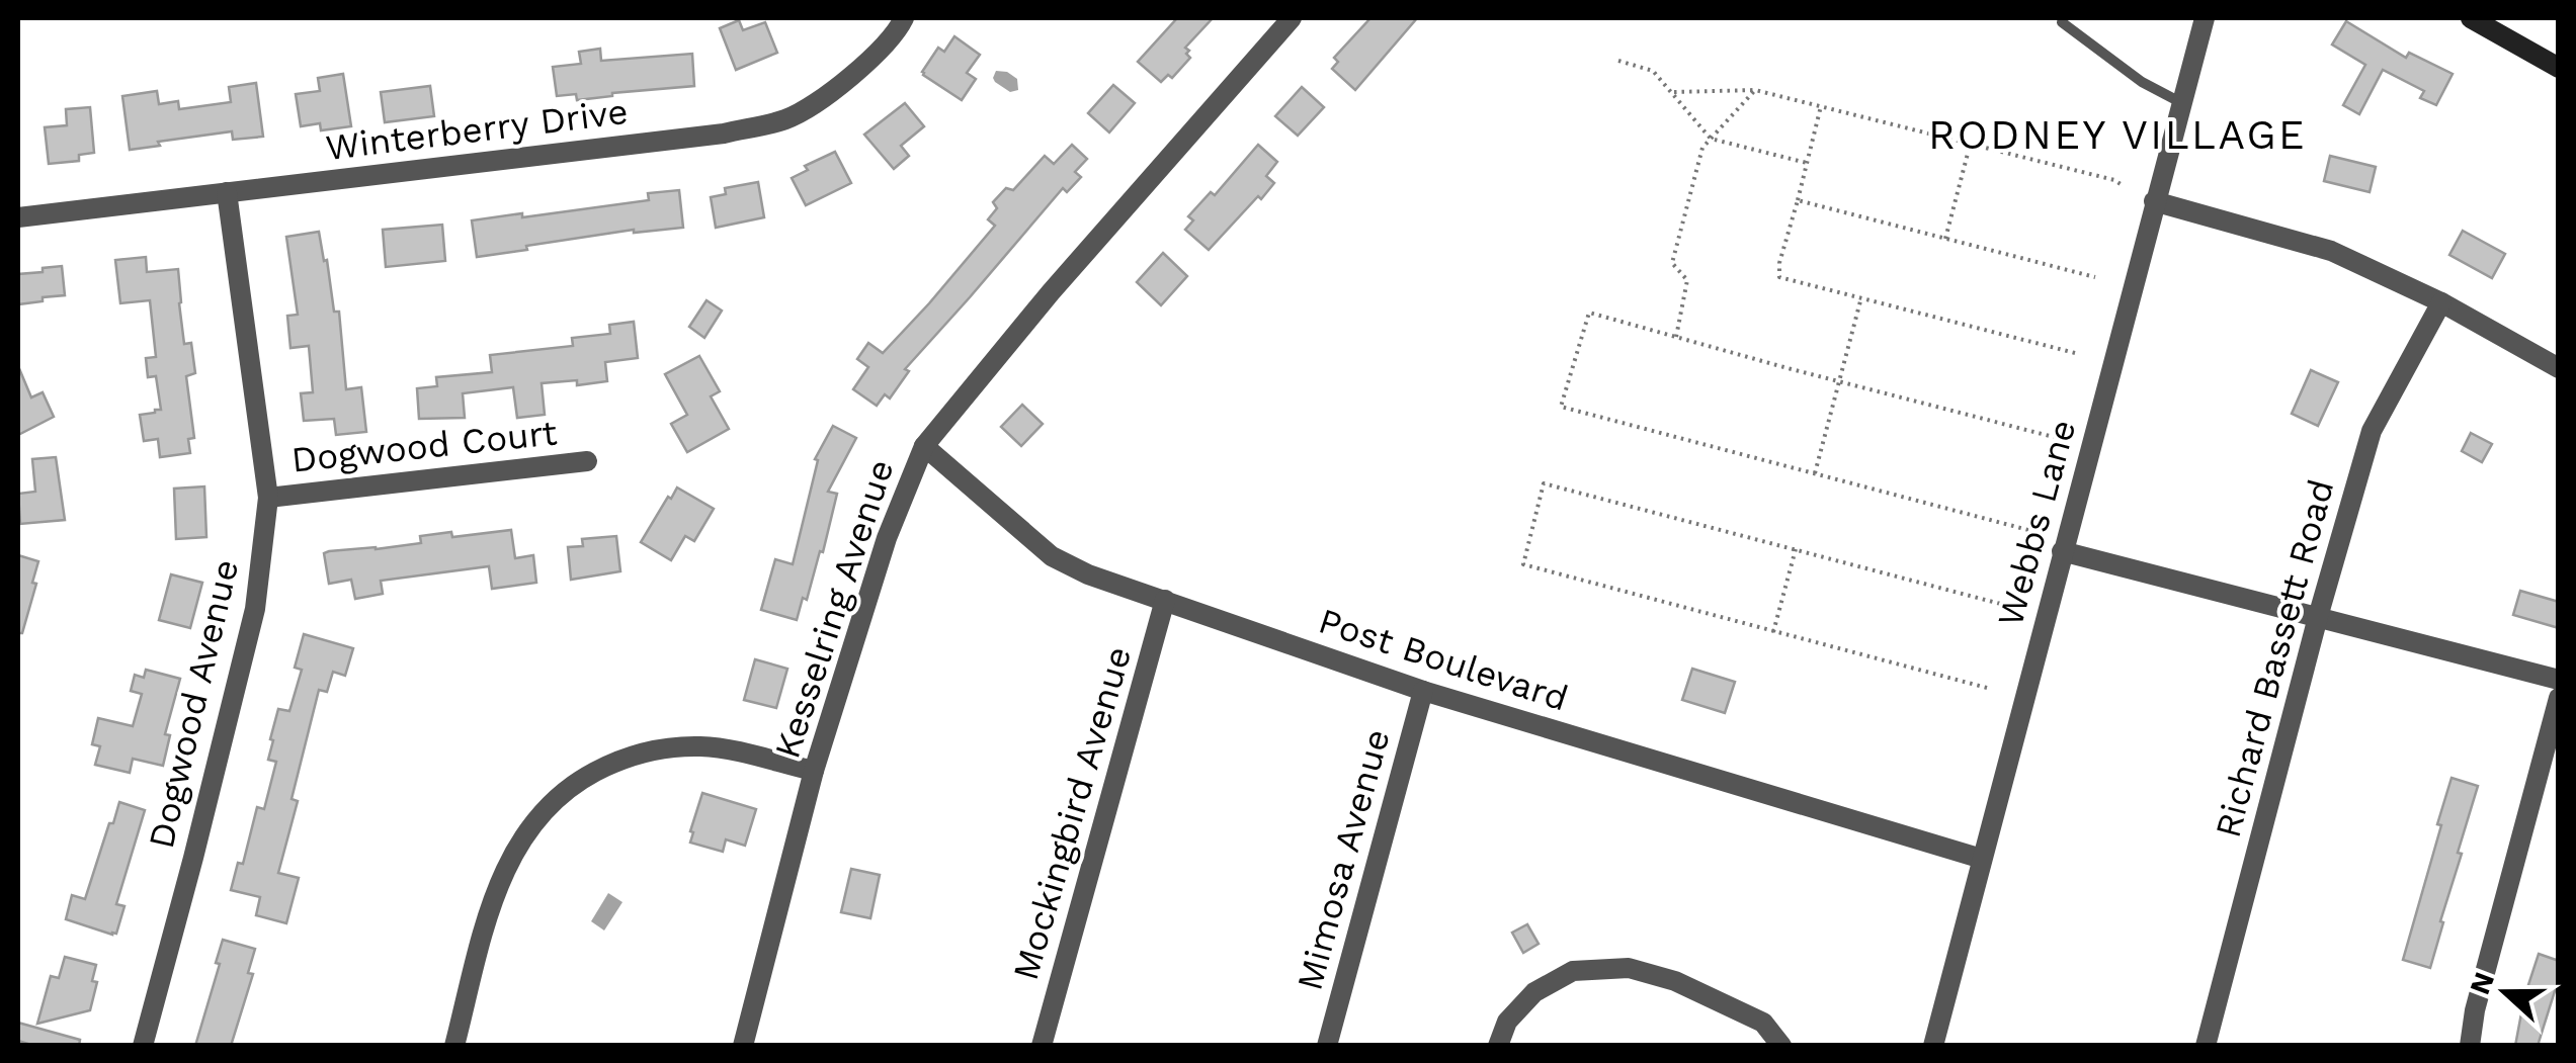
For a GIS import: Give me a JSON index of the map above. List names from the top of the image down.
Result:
{
  "streets": {
    "street": [
      "Winterberry Drive",
      "Dogwood Court",
      "Webbs Lane",
      "Kesselring Avenue",
      "Richard Bassett Road",
      "Post Boulevard",
      "Dogwood Avenue",
      "Mockingbird Avenue",
      "Mimosa Avenue"
    ]
  },
  "crossings": [
    ["Winterberry Drive", "Dogwood Avenue"],
    ["Dogwood Court", "Dogwood Avenue"],
    ["Webbs Lane", "Post Boulevard"],
    ["Kesselring Avenue", "Post Boulevard"],
    ["Post Boulevard", "Mockingbird Avenue"],
    ["Post Boulevard", "Mimosa Avenue"]
  ],
  "districts": ["RODNEY VILLAGE"],
  "north": "left"
}
